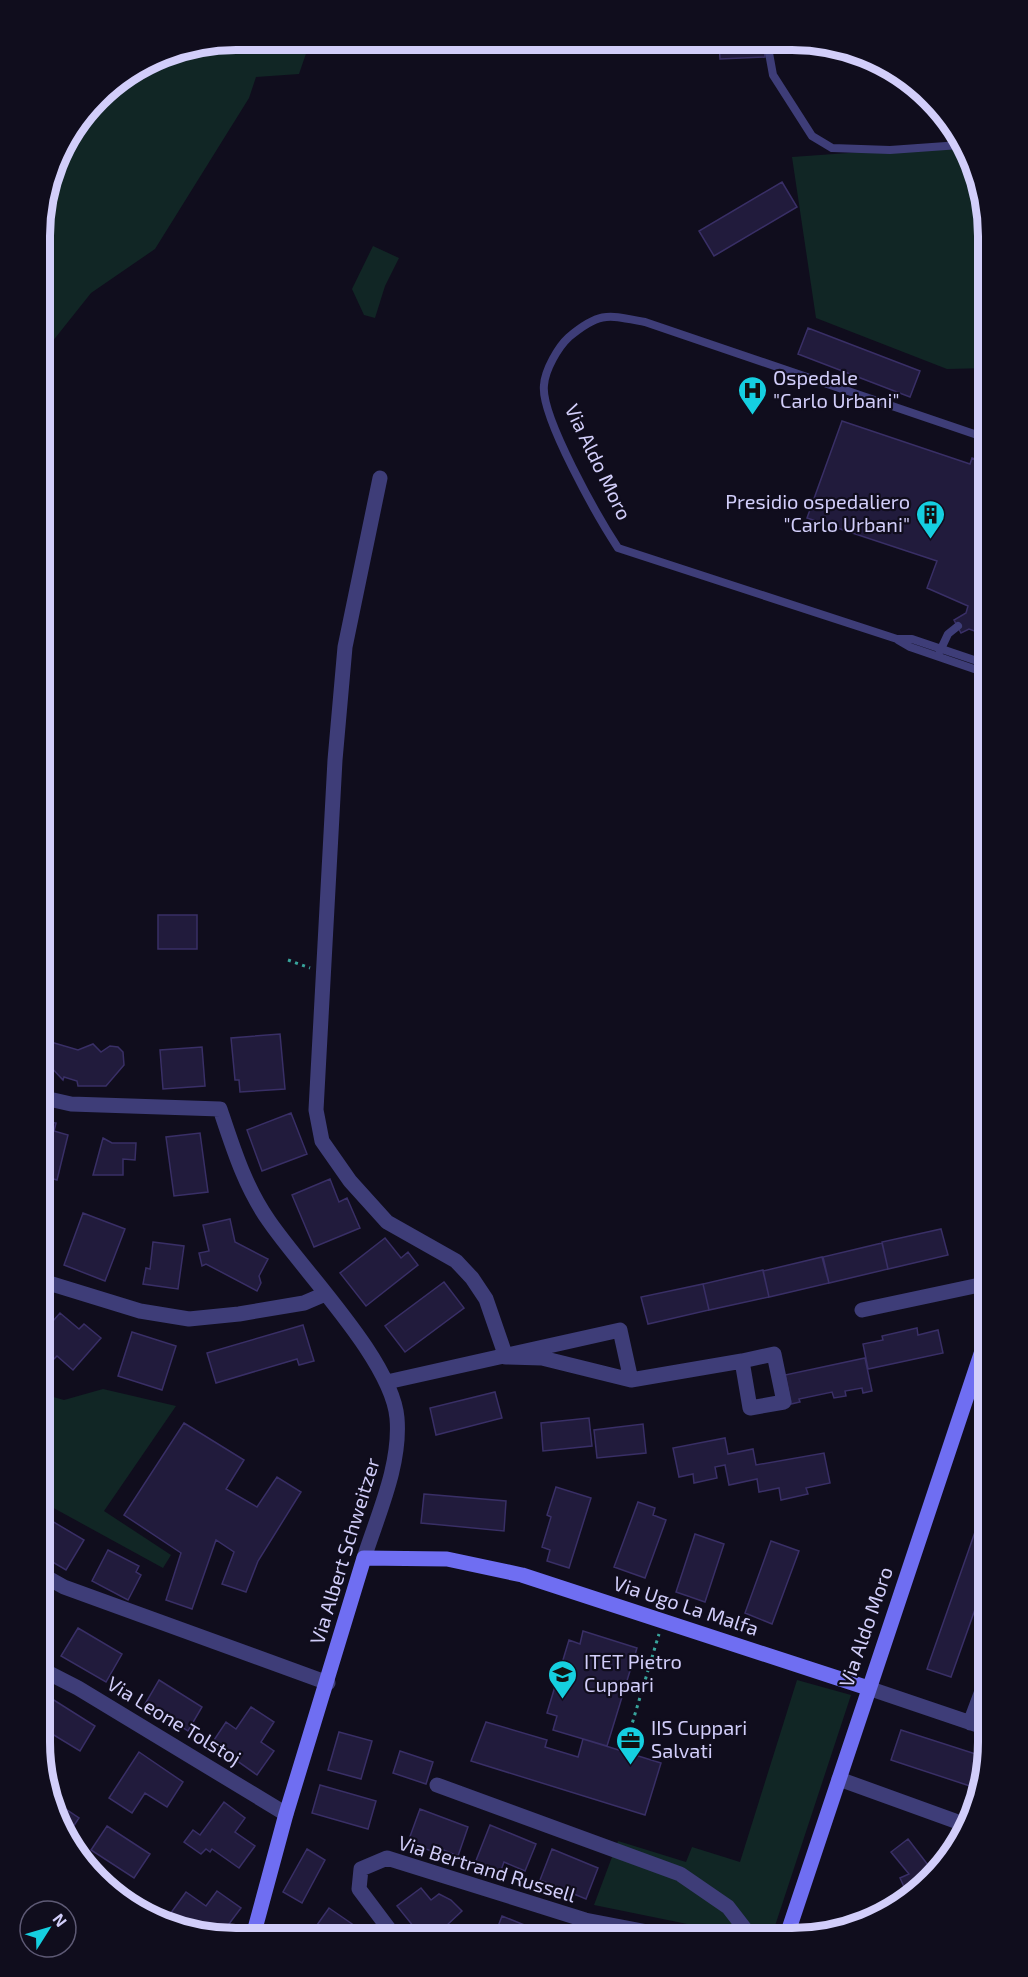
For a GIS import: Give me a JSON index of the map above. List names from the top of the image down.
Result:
{
  "streets": {
    "street": [
      "Via Aldo Moro",
      "Via Albert Schweitzer",
      "Via Ugo La Malfa",
      "Via Leone Tolstoj",
      "Via Bertrand Russell"
    ]
  },
  "crossings": [
    ["Via Aldo Moro", "Via Ugo La Malfa"],
    ["Via Albert Schweitzer", "Via Ugo La Malfa"],
    ["Via Albert Schweitzer", "Via Leone Tolstoj"]
  ],
  "places": {
    "hospital": ["Ospedale \"Carlo Urbani\""],
    "building": ["Presidio ospedaliero \"Carlo Urbani\""],
    "school or university": ["ITET Pietro Cuppari"],
    "office": ["IIS Cuppari Salvati"]
  },
  "north": "top right"
}
